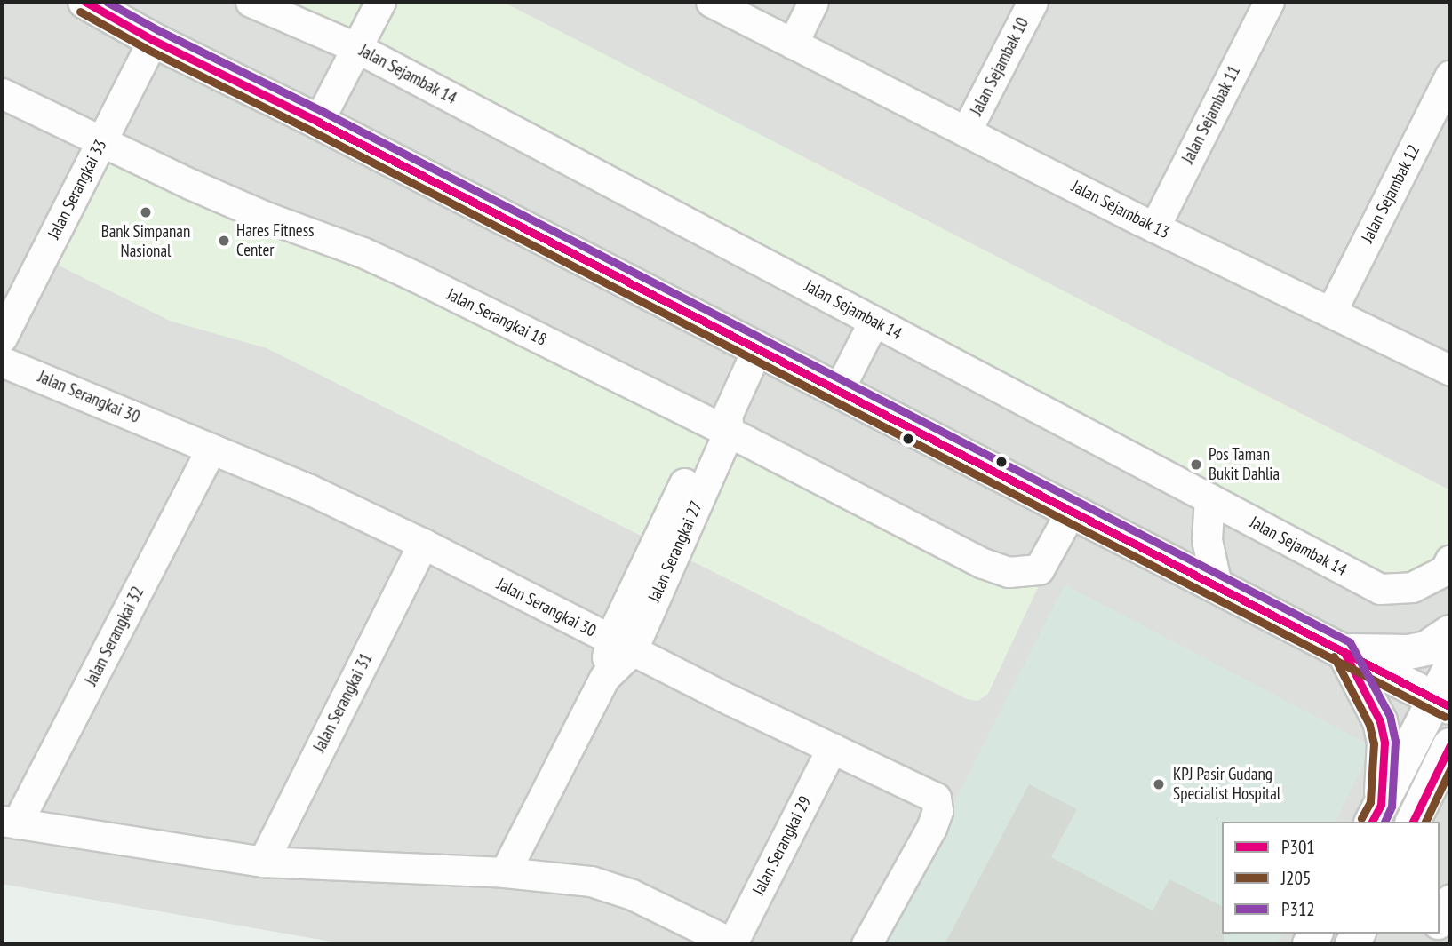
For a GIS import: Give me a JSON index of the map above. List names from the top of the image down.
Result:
{
  "streets": {
    "street": [
      "Jalan Sejambak 10",
      "Jalan Sejambak 14",
      "Jalan Sejambak 11",
      "Jalan Serangkai 33",
      "Jalan Sejambak 12",
      "Jalan Sejambak 13",
      "Jalan Serangkai 18",
      "Jalan Serangkai 30",
      "Jalan Serangkai 27",
      "Jalan Serangkai 32",
      "Jalan Serangkai 31",
      "Jalan Serangkai 29"
    ]
  },
  "crossings": [
    ["Jalan Sejambak 10", "Jalan Sejambak 13"],
    ["Jalan Sejambak 11", "Jalan Sejambak 13"],
    ["Jalan Serangkai 33", "Jalan Serangkai 18"],
    ["Jalan Sejambak 12", "Jalan Sejambak 13"],
    ["Jalan Serangkai 18", "Jalan Serangkai 27"],
    ["Jalan Serangkai 30", "Jalan Serangkai 27"],
    ["Jalan Serangkai 30", "Jalan Serangkai 32"],
    ["Jalan Serangkai 30", "Jalan Serangkai 31"],
    ["Jalan Serangkai 30", "Jalan Serangkai 29"]
  ],
  "places": [
    "Bank Simpanan Nasional",
    "Hares Fitness Center",
    "Pos Taman Bukit Dahlia",
    "KPJ Pasir Gudang Specialist Hospital"
  ],
  "lines": ["transit line P301", "transit line P312", "transit line J205"],
  "legend": ["P301", "J205", "P312"]
}
